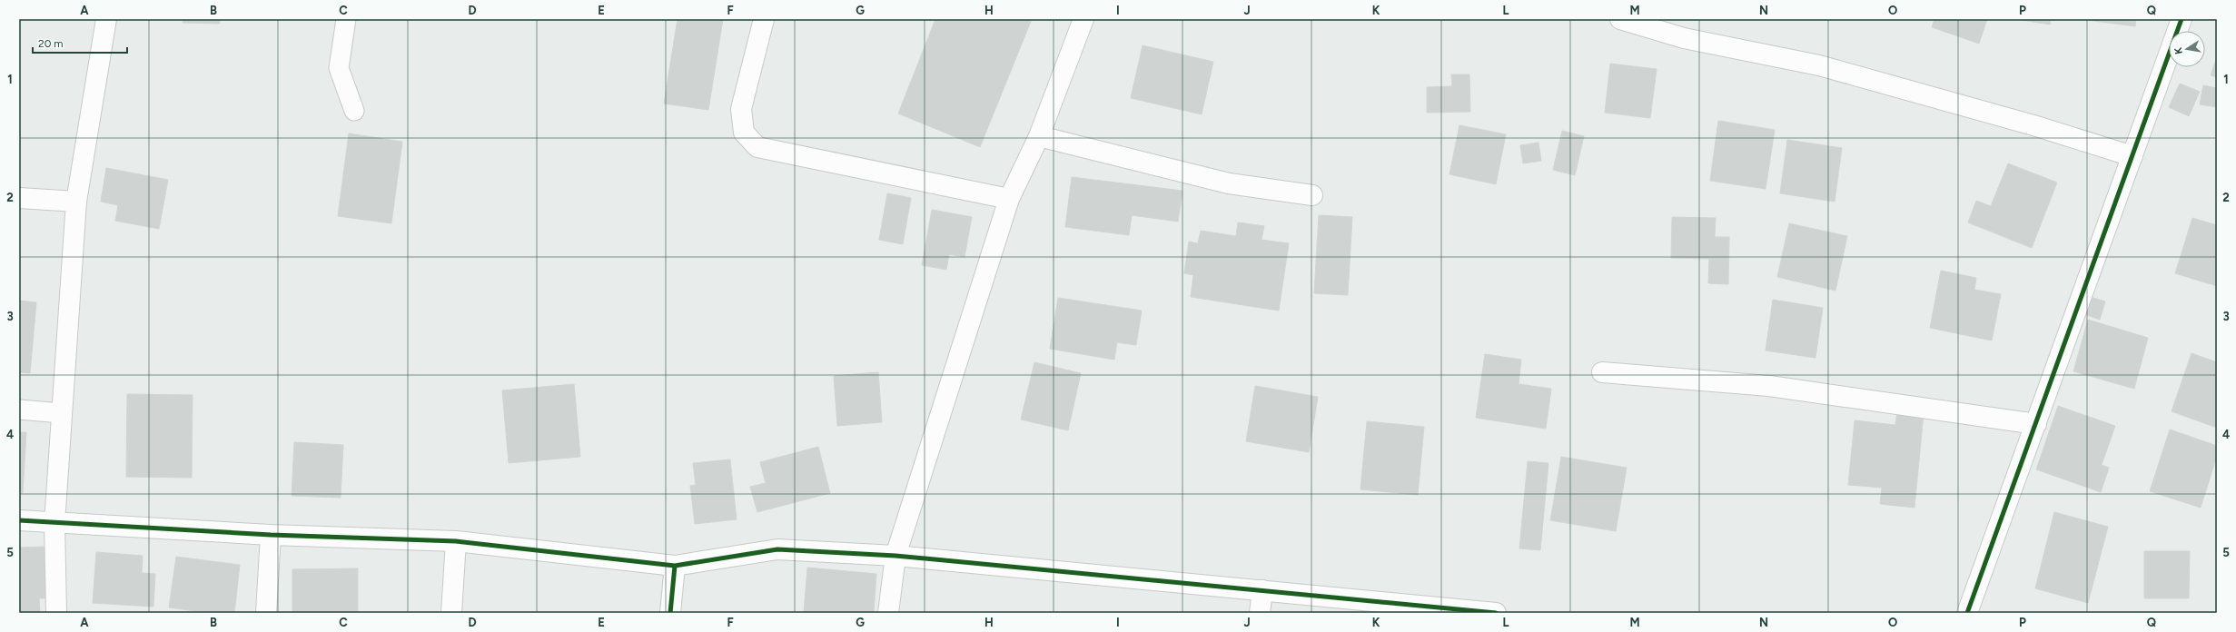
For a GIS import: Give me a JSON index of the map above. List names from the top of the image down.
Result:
{
  "scale_bar": "20 m",
  "north": "left",
  "grid": {
    "columns": [
      "A",
      "B",
      "C",
      "D",
      "E",
      "F",
      "G",
      "H",
      "I",
      "J",
      "K",
      "L",
      "M",
      "N",
      "O",
      "P",
      "Q"
    ],
    "rows": [
      "1",
      "2",
      "3",
      "4",
      "5"
    ]
  }
}
